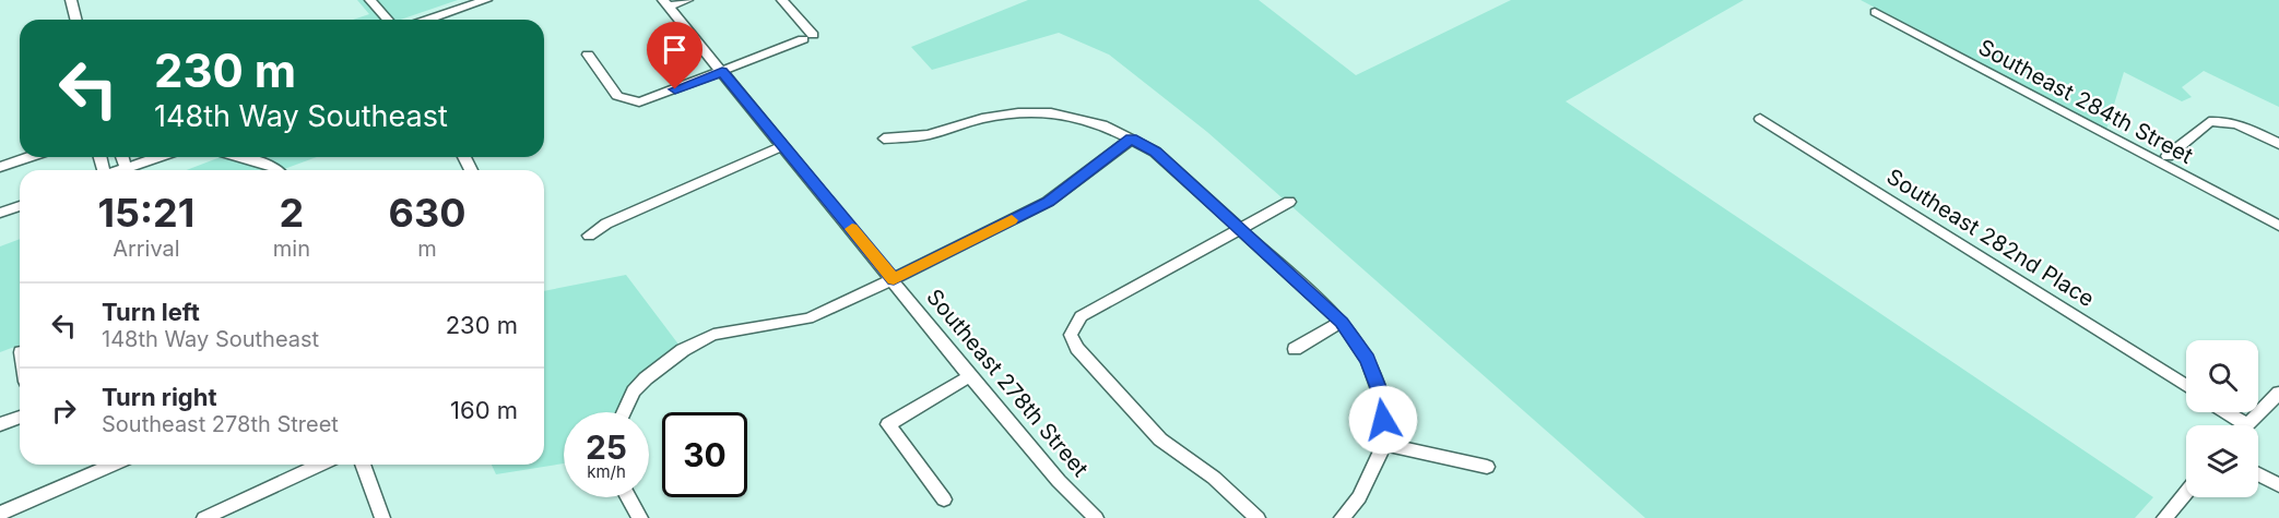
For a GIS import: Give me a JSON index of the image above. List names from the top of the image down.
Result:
{
  "streets": {
    "street": ["Southeast 284th Street", "Southeast 282nd Place", "Southeast 278th Street"]
  },
  "page": {
    "turn": ["230 m", "148th Way Southeast"],
    "eta": [
      "15:21",
      "Arrival",
      "2",
      "min",
      "630",
      "m"
    ],
    "list": [
      {
        "name": "Turn left",
        "note": "148th Way Southeast",
        "value": "230 m"
      },
      {
        "name": "Turn right",
        "note": "Southeast 278th Street",
        "value": "160 m"
      }
    ],
    "speed": "25 km/h",
    "limit": "30"
  }
}
